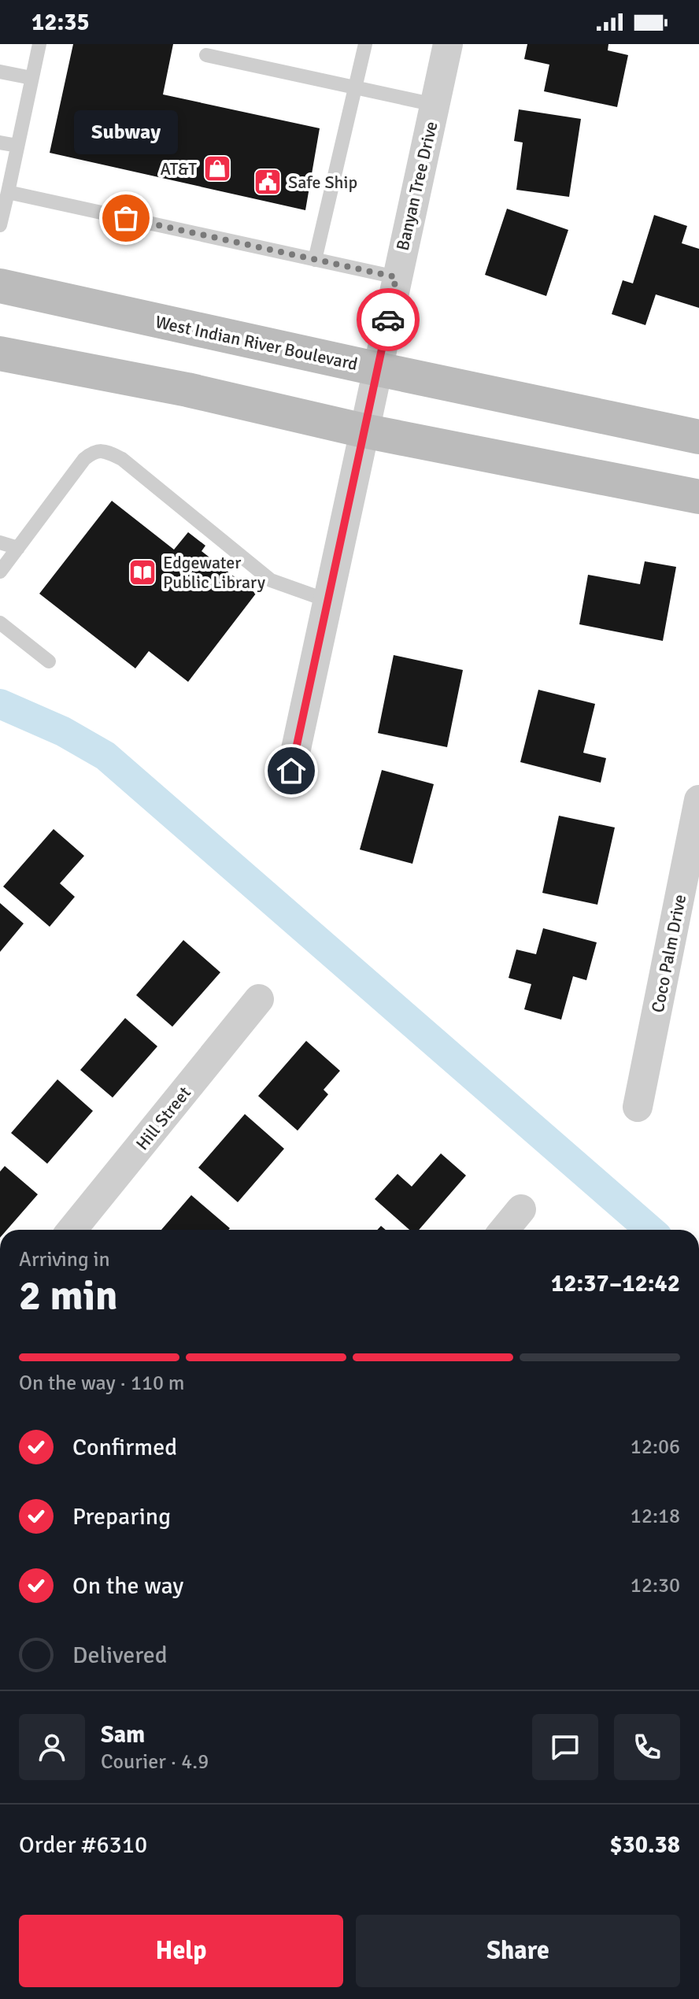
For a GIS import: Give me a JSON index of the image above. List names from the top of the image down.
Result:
{
  "streets": {
    "main road": ["West Indian River Boulevard"],
    "street": ["Banyan Tree Drive", "Coco Palm Drive", "Hill Street"]
  },
  "crossings": [
    ["Banyan Tree Drive", "West Indian River Boulevard"]
  ],
  "places": {
    "shop": ["AT&T"],
    "public building": ["Safe Ship"],
    "other": ["Subway"],
    "library": ["Edgewater Public Library"]
  },
  "page": {
    "status": "12:35",
    "bubble": "Subway",
    "heading": ["2 min", "Arriving in", "12:37–12:42"],
    "panel": [
      "Sam",
      "Courier · 4.9",
      "Order #6310",
      "$30.38"
    ],
    "bar": "On the way · 110 m",
    "list": [
      ["Confirmed", "12:06"],
      ["Preparing", "12:18"],
      ["On the way", "12:30"],
      "Delivered"
    ],
    "buttons": ["Help", "Share"]
  }
}
